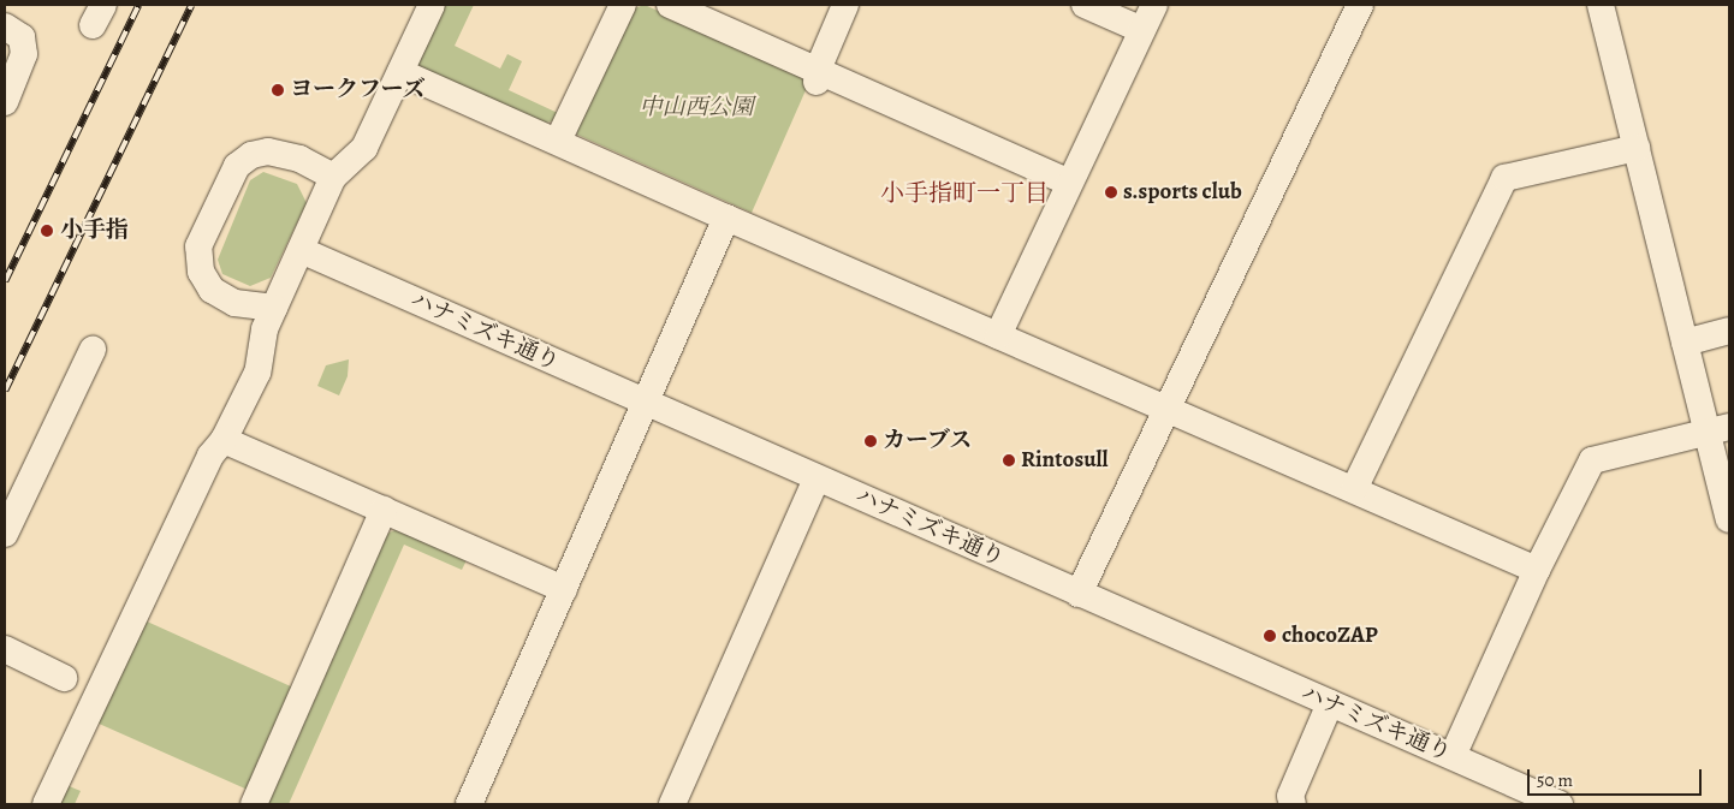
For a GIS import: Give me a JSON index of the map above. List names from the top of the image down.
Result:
{
  "streets": {
    "street": ["ハナミズキ通り"]
  },
  "districts": ["小手指町一丁目"],
  "parks": ["中山西公園"],
  "places": [
    "ヨークフーズ",
    "s.sports club",
    "小手指",
    "カーブス",
    "Rintosull",
    "chocoZAP"
  ],
  "scale_bar": "50 m"
}
